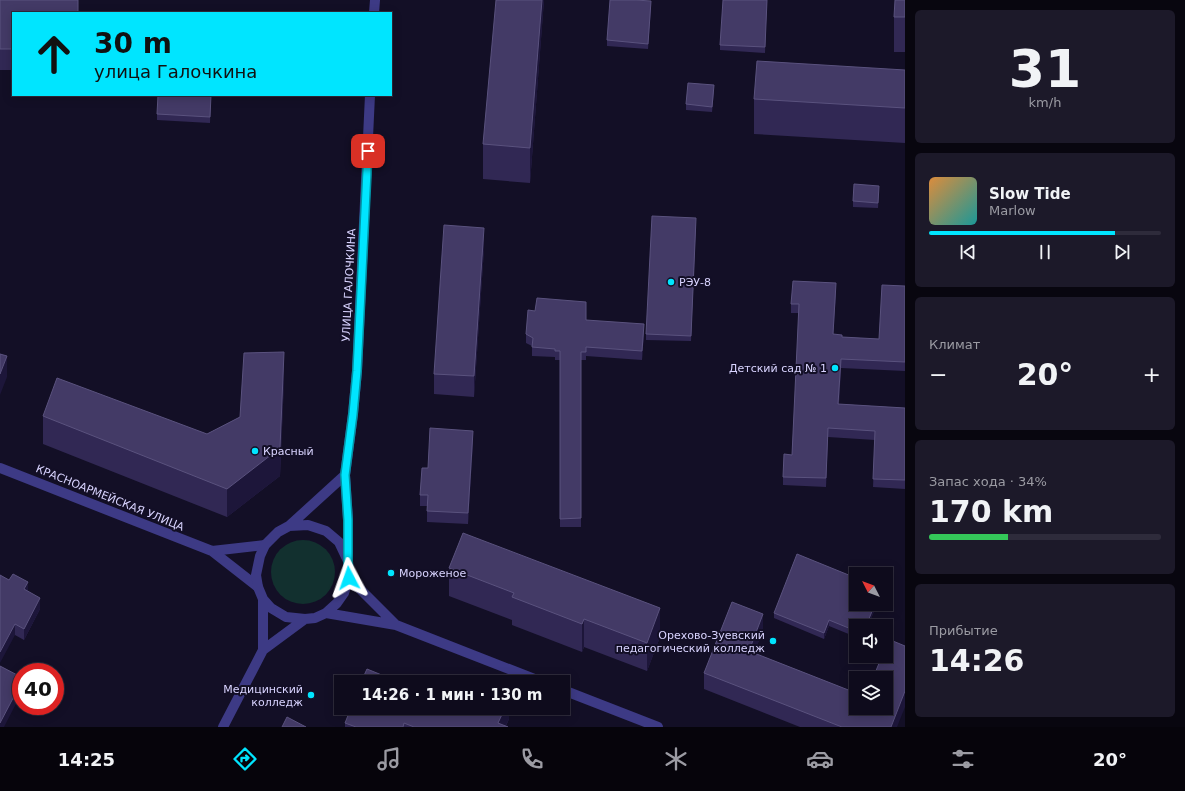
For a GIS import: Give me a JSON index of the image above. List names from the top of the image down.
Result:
{
  "streets": {
    "street": ["УЛИЦА ГАЛОЧКИНА", "КРАСНОАРМЕЙСКАЯ УЛИЦА"]
  },
  "places": [
    "РЭУ-8",
    "Детский сад № 1",
    "Красный",
    "Мороженое",
    "Орехово-Зуевский педагогический колледж",
    "Медицинский колледж"
  ],
  "north": "top left",
  "page": {
    "tile": [
      ["31", "km/h"],
      "Климат",
      ["Запас хода · 34%", "170 km"],
      ["Прибытие", "14:26"]
    ],
    "turn": ["30 m", "улица Галочкина"],
    "song": ["Slow Tide", "Marlow"],
    "heat": ["−", "20°", "+"],
    "limit": "40",
    "trip": "14:26 · 1 мин · 130 m",
    "tabs": ["14:25", "20°"]
  }
}
